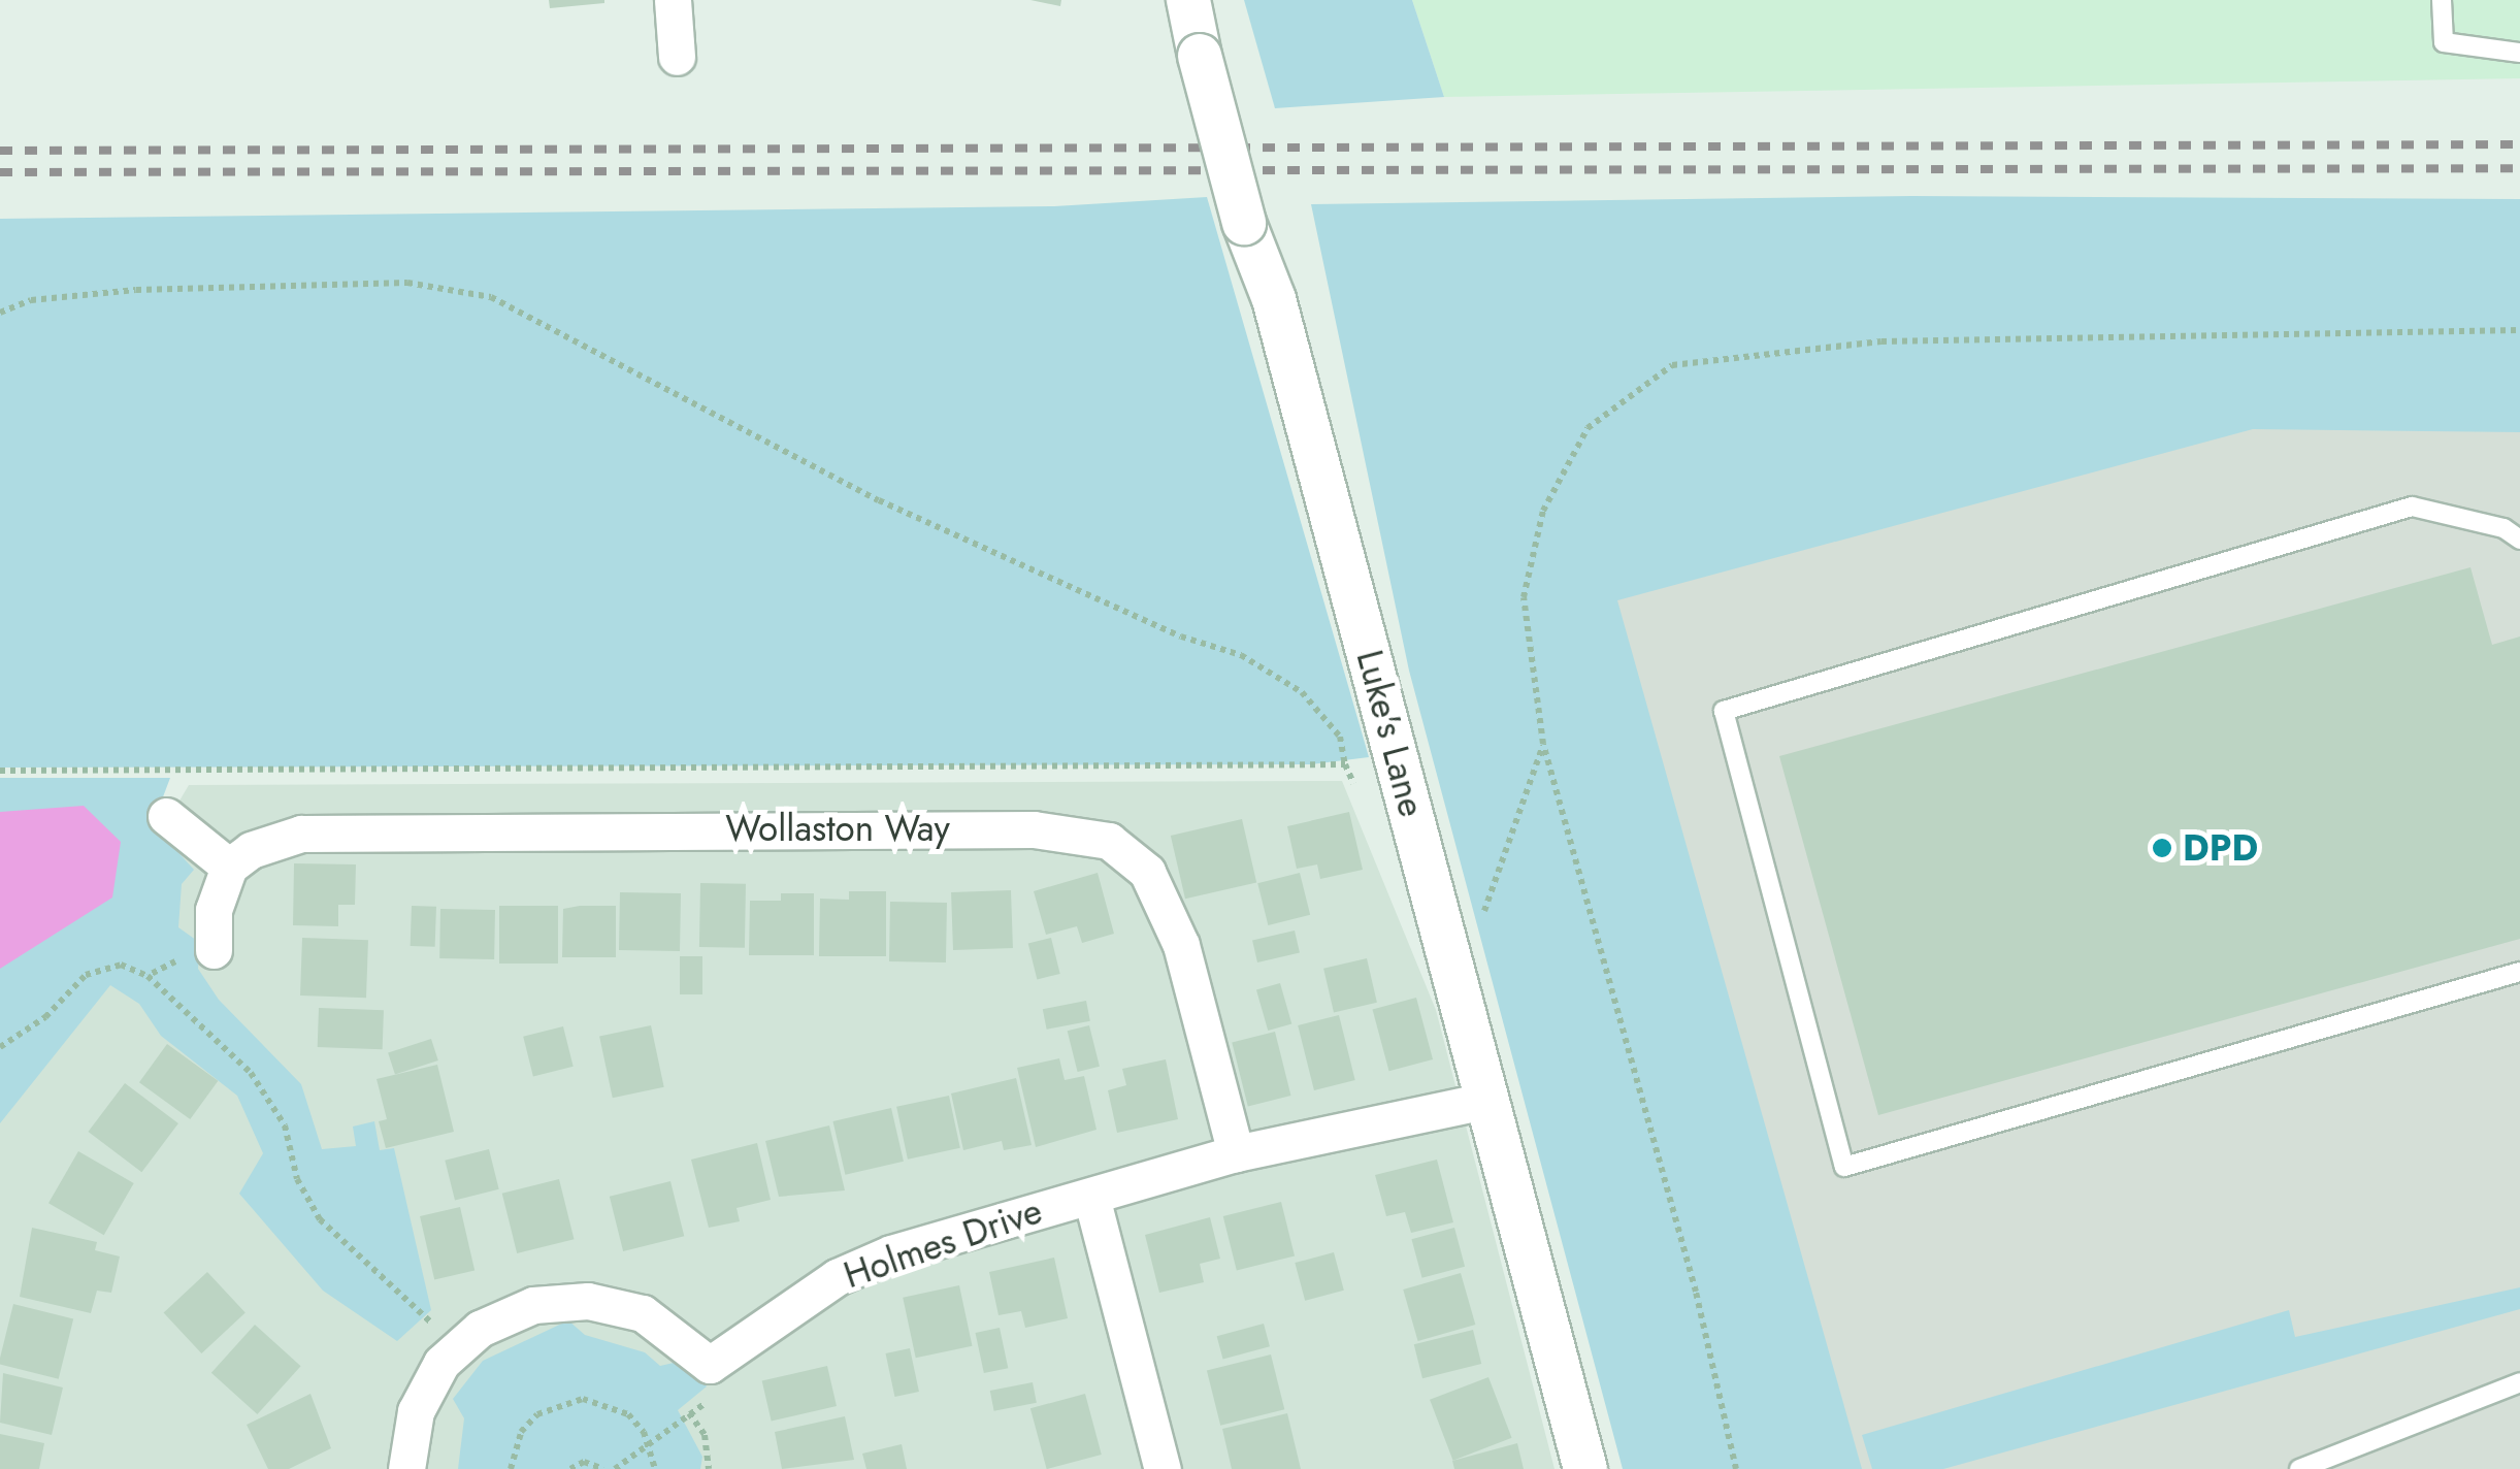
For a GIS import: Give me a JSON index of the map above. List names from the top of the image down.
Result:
{
  "streets": {
    "street": ["Luke's Lane", "Wollaston Way", "Holmes Drive"]
  },
  "crossings": [
    ["Luke's Lane", "Holmes Drive"],
    ["Wollaston Way", "Holmes Drive"]
  ],
  "places": ["DPD"]
}
